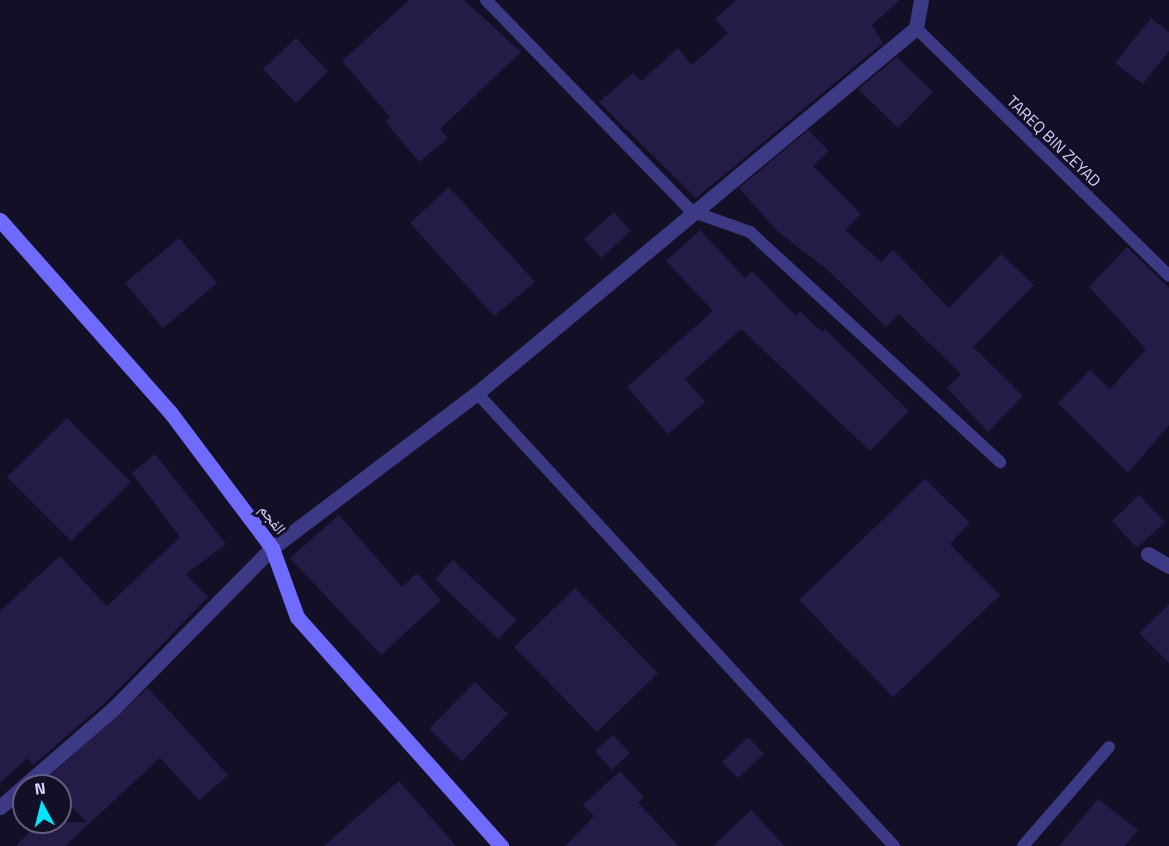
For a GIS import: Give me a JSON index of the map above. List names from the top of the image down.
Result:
{
  "streets": {
    "main road": ["الفجم"],
    "lane": ["TAREQ BIN ZEYAD"]
  },
  "north": "top"
}
